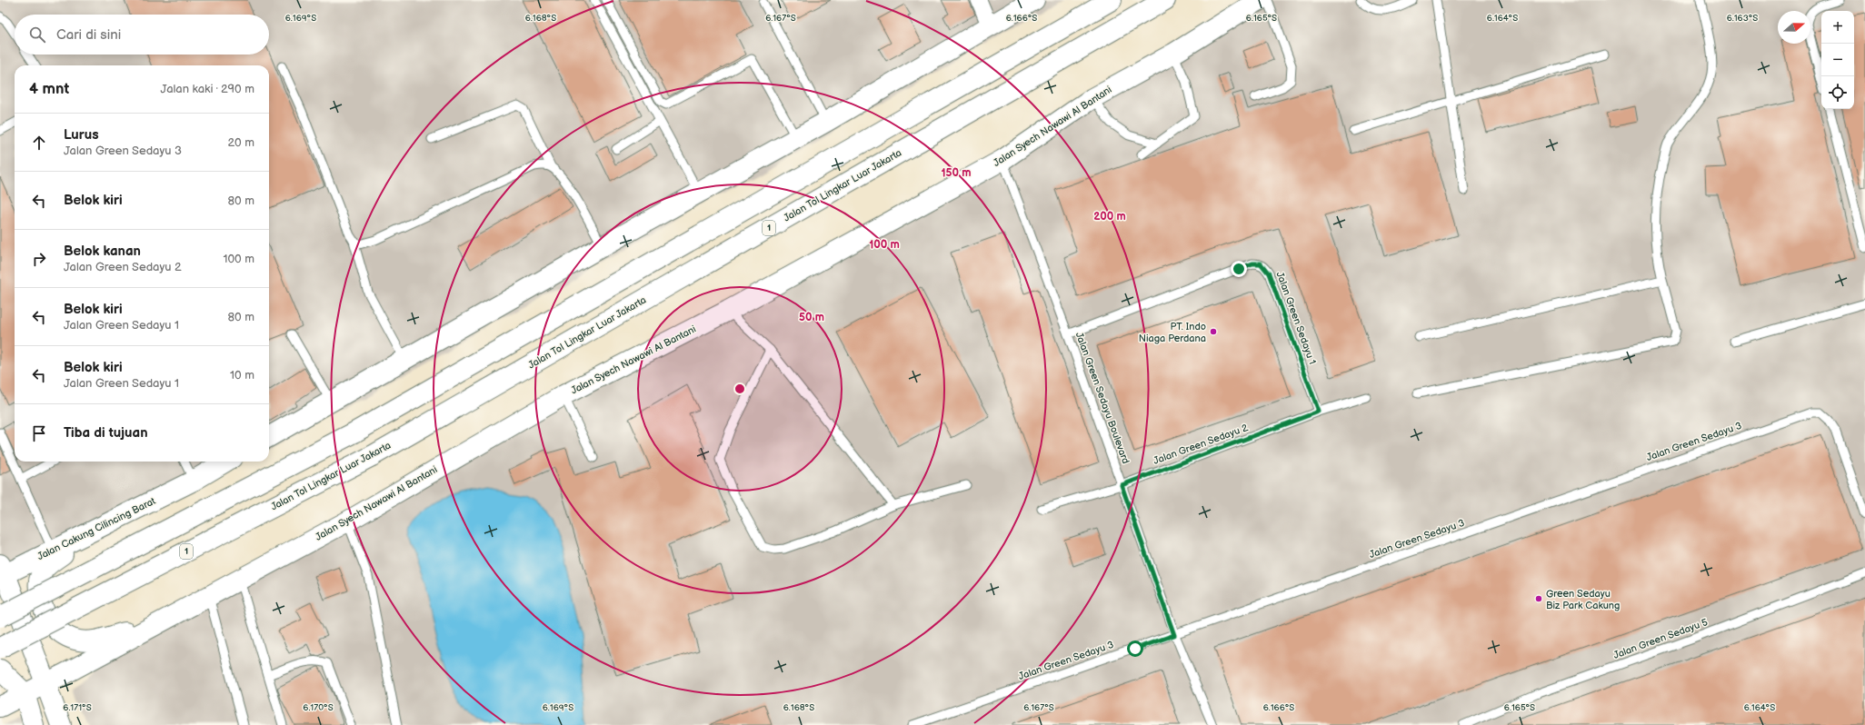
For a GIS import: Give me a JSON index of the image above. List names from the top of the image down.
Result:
{
  "streets": {
    "main road": [
      "Jalan Syech Nawawi Al Bantani",
      "Jalan Tol Lingkar Luar Jakarta",
      "1",
      "Jalan Cakung Cilincing Barat"
    ],
    "lane": [
      "Jalan Green Sedayu 1",
      "Jalan Green Sedayu Boulevard",
      "Jalan Green Sedayu 3",
      "Jalan Green Sedayu 2",
      "Jalan Green Sedayu 5"
    ]
  },
  "crossings": [
    ["Jalan Syech Nawawi Al Bantani", "Jalan Green Sedayu Boulevard"],
    ["Jalan Green Sedayu 1", "Jalan Green Sedayu Boulevard"],
    ["Jalan Green Sedayu 1", "Jalan Green Sedayu 2"],
    ["Jalan Green Sedayu Boulevard", "Jalan Green Sedayu 3"],
    ["Jalan Green Sedayu Boulevard", "Jalan Green Sedayu 2"]
  ],
  "places": ["PT. Indo Niaga Perdana", "Green Sedayu Biz Park Cakung"],
  "north": "right",
  "page": {
    "map_buttons": ["+", "−"],
    "search": "Cari di sini",
    "heading": ["4 mnt", "Jalan kaki · 290 m"],
    "list": [
      ["Lurus", "Jalan Green Sedayu 3", "20 m"],
      ["Belok kiri", "80 m"],
      ["Belok kanan", "Jalan Green Sedayu 2", "100 m"],
      ["Belok kiri", "Jalan Green Sedayu 1", "80 m"],
      ["Belok kiri", "Jalan Green Sedayu 1", "10 m"],
      "Tiba di tujuan"
    ]
  },
  "coordinates": [
    "6.166°S",
    "6.169°S",
    "6.168°S",
    "6.167°S",
    "6.165°S",
    "6.164°S",
    "6.163°S",
    "6.171°S",
    "6.170°S"
  ],
  "rings": [
    "150 m",
    "200 m",
    "100 m",
    "50 m"
  ]
}
